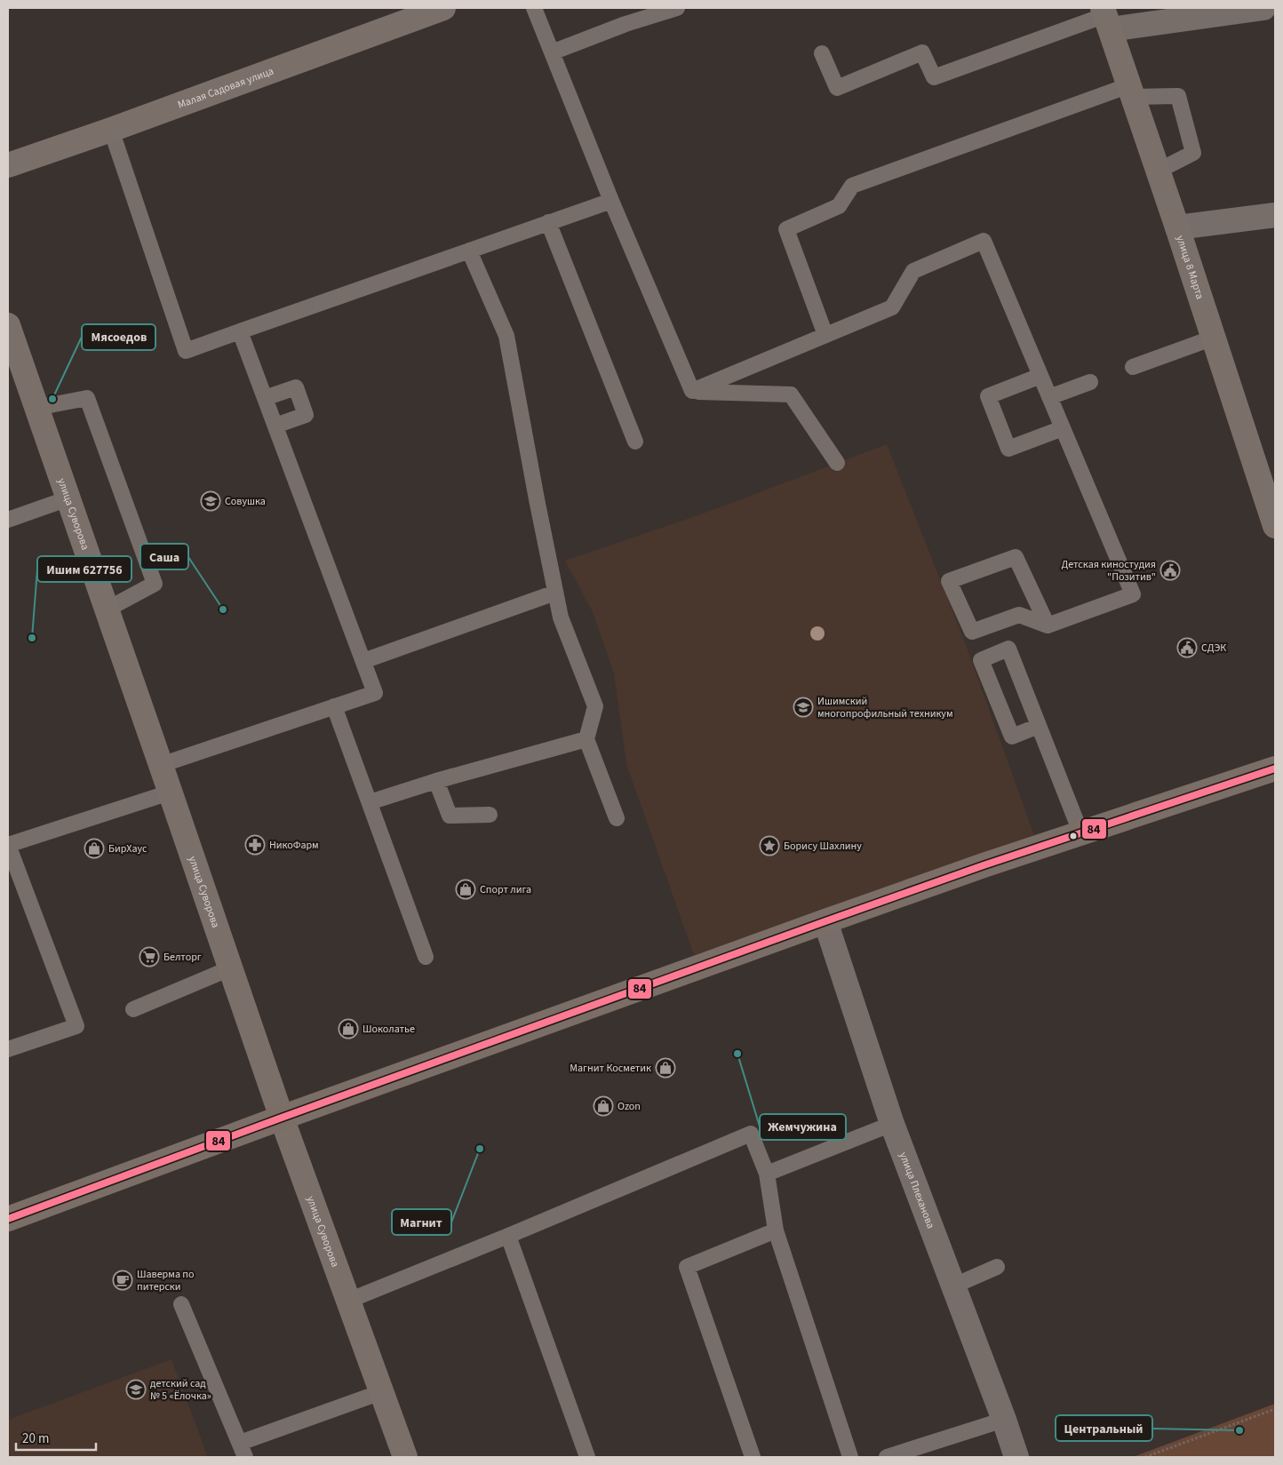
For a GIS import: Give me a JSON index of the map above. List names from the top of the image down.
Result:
{
  "streets": {
    "street": [
      "Малая Садовая улица",
      "улица 8 Марта",
      "улица Суворова",
      "улица Плеханова"
    ]
  },
  "places": {
    "other": [
      "Мясоедов",
      "Саша",
      "Ишим 627756",
      "Жемчужина",
      "Магнит",
      "Центральный"
    ],
    "school or university": ["Совушка", "Ишимский многопрофильный техникум", "детский сад № 5 «Ёлочка»"],
    "public building": ["Детская киностудия \"Позитив\"", "СДЭК"],
    "pharmacy": ["НикоФарм"],
    "place": ["Борису Шахлину"],
    "shop": [
      "БирХаус",
      "Спорт лига",
      "Шоколатье",
      "Магнит Косметик",
      "Ozon"
    ],
    "supermarket": ["Белторг"],
    "cafe": ["Шаверма по питерски"]
  },
  "lines": ["transit line 84"],
  "scale_bar": "20 m"
}
